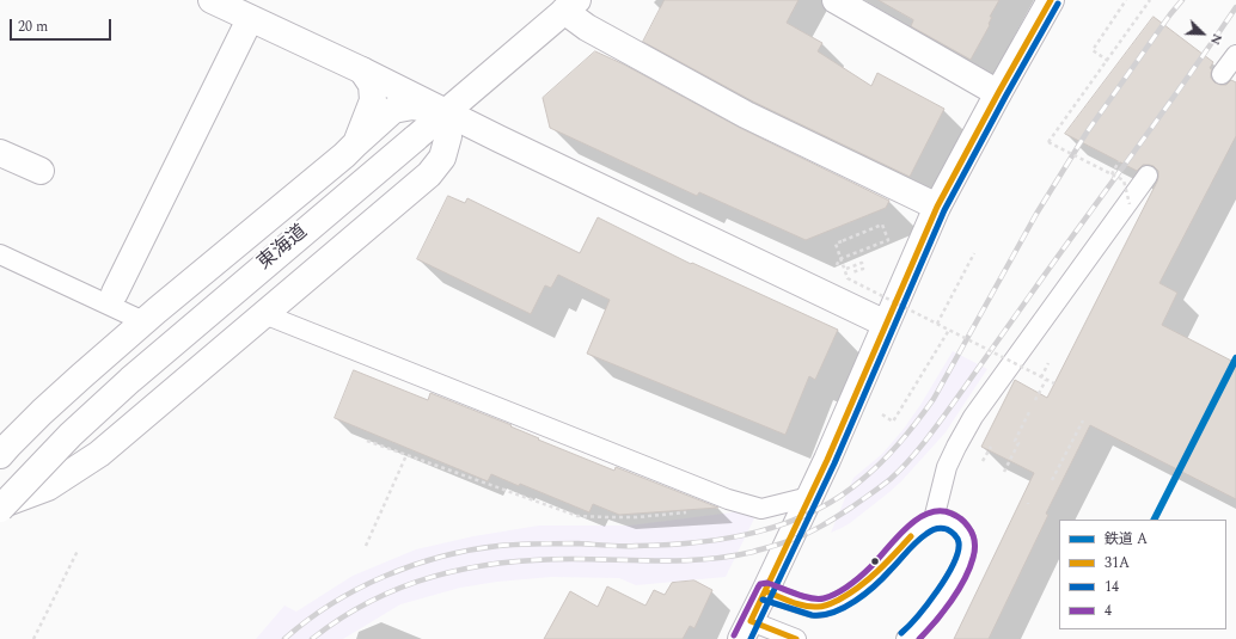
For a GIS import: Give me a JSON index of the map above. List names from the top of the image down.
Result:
{
  "streets": {
    "main road": ["東海道"]
  },
  "lines": [
    "transit line 31A",
    "transit line 14",
    "rail line A",
    "transit line 4"
  ],
  "legend": [
    "鉄道 A",
    "31A",
    "14",
    "4"
  ],
  "scale_bar": "20 m",
  "north": "bottom right"
}
